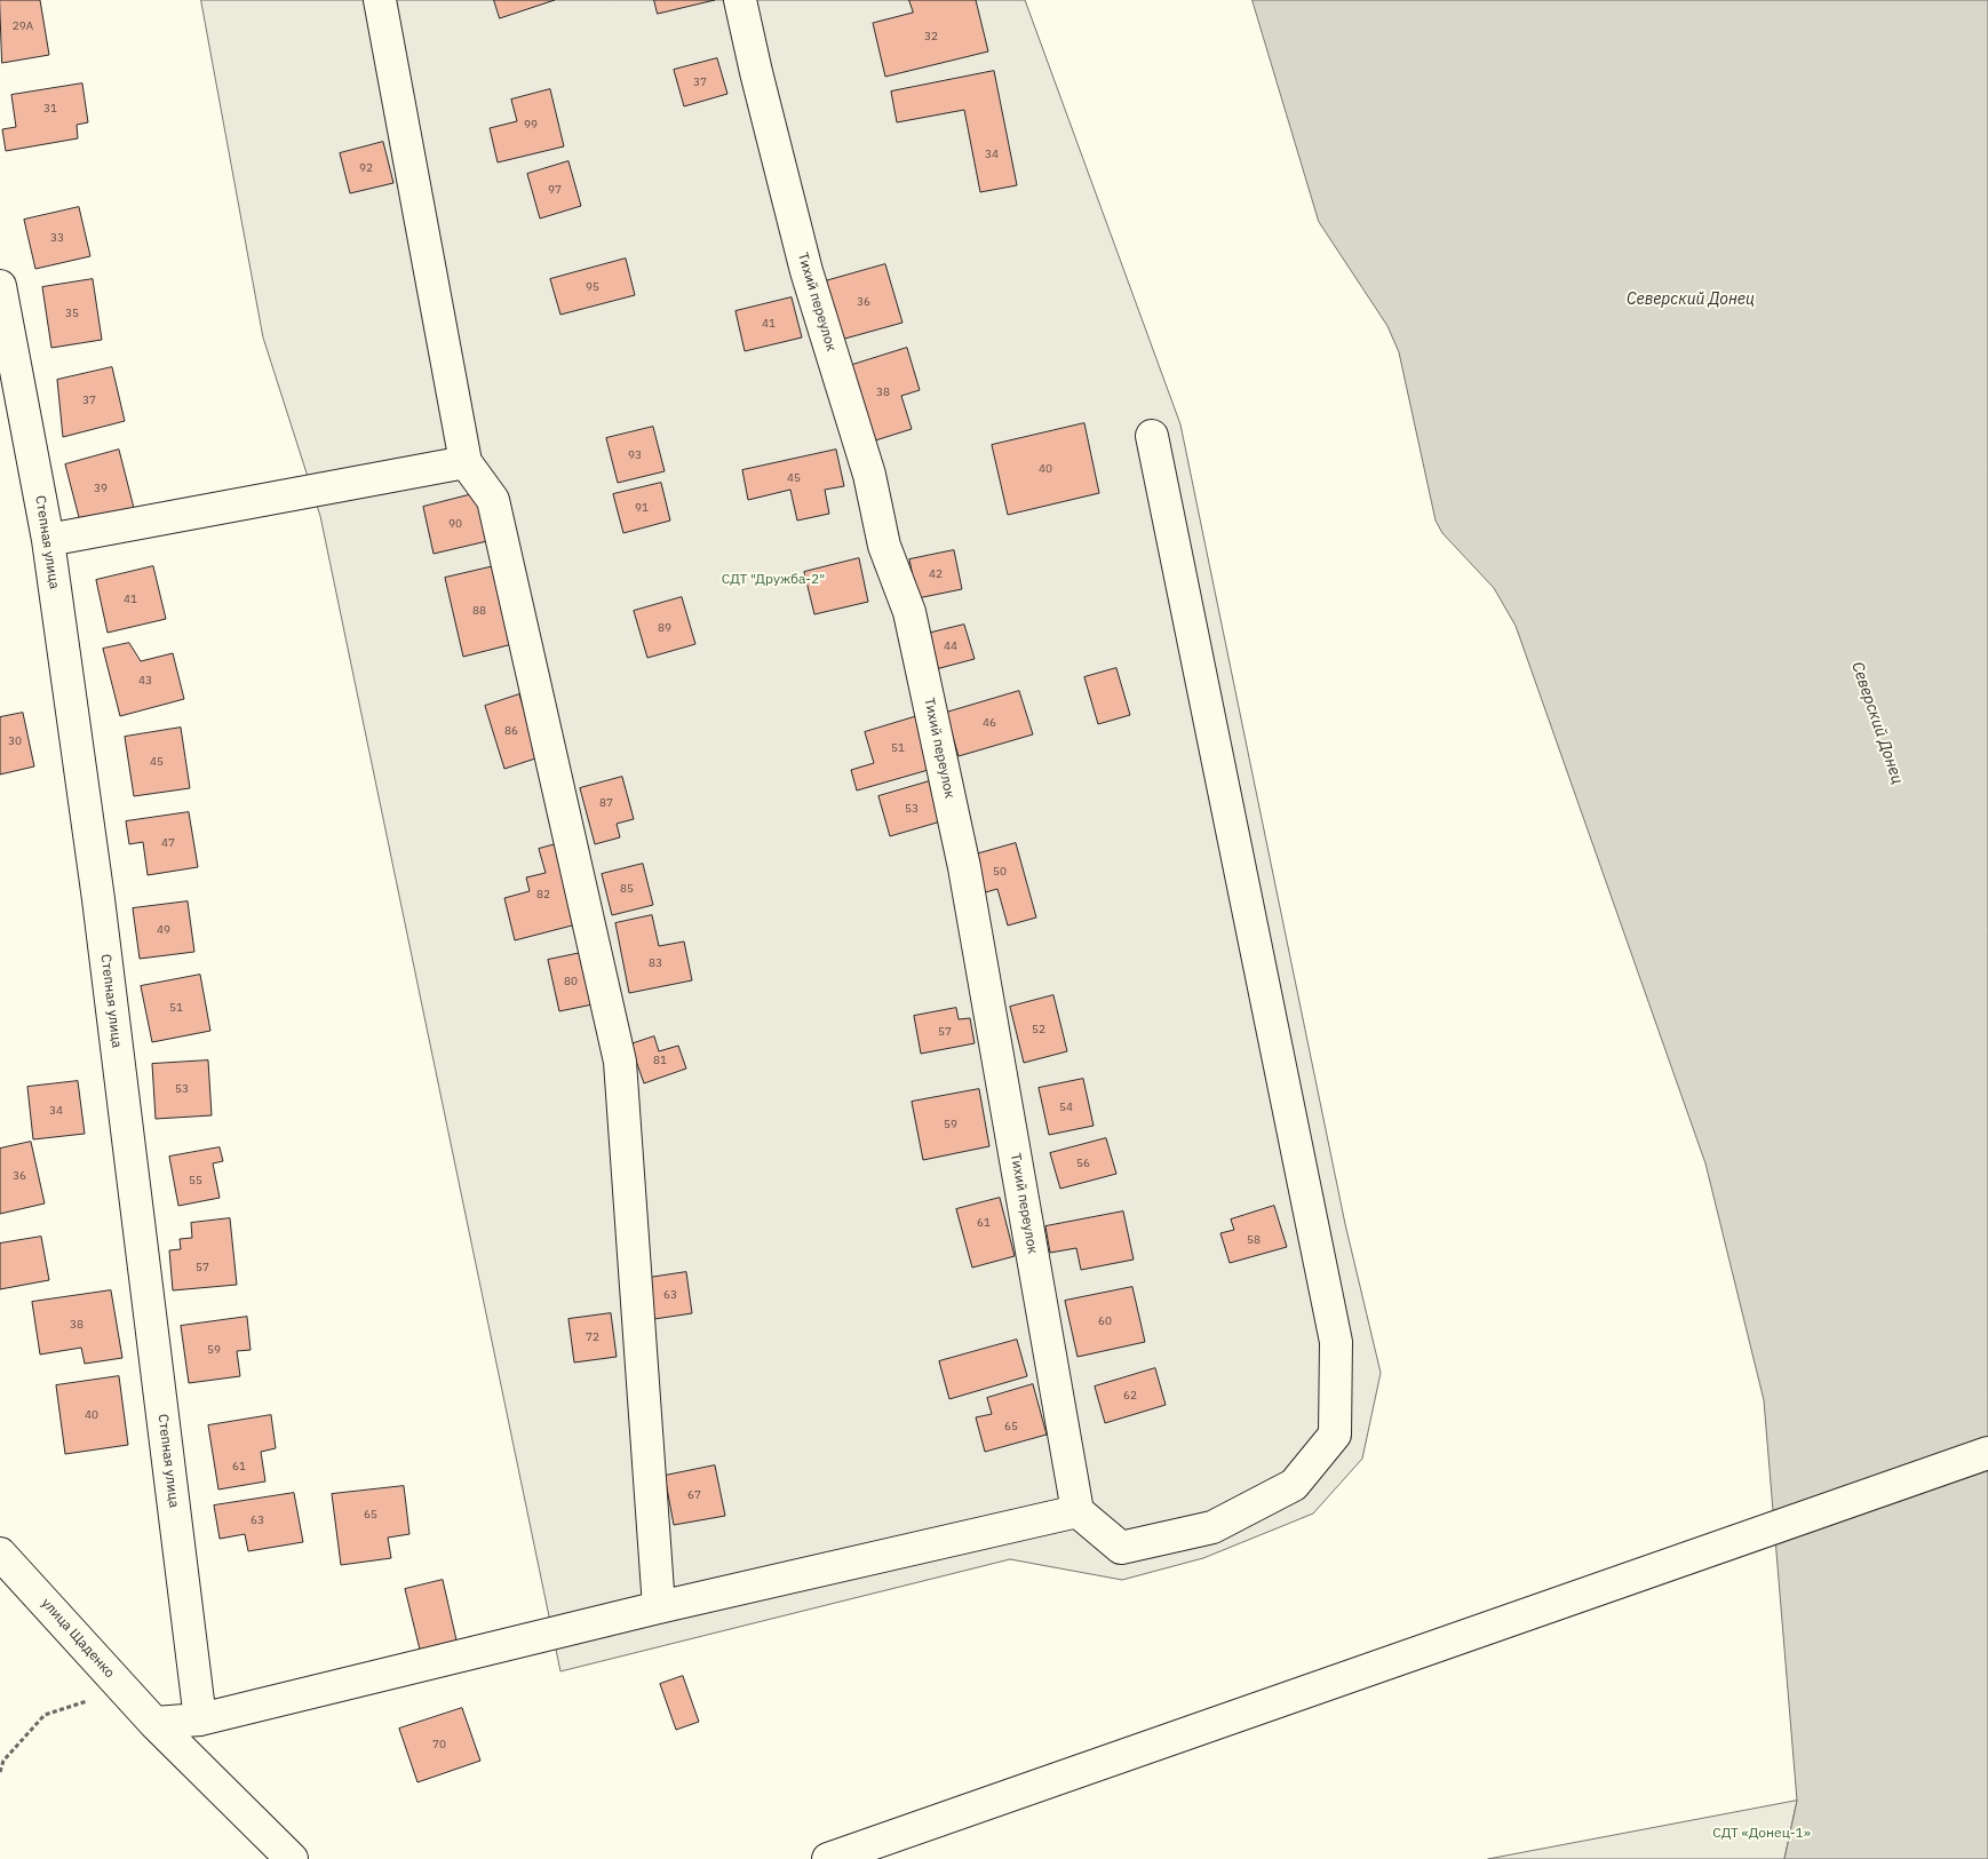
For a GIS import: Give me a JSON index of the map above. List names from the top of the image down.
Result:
{
  "streets": {
    "main road": ["Тихий переулок", "Степная улица", "улица Щаденко"]
  },
  "water": ["Северский Донец"],
  "parks": ["СДТ \"Дружба-2\"", "СДТ «Донец-1»"],
  "house_numbers": [
    "29А",
    "32",
    "37",
    "31",
    "99",
    "34",
    "92",
    "97",
    "33",
    "95",
    "36",
    "35",
    "41",
    "38",
    "37",
    "93",
    "40",
    "45",
    "39",
    "91",
    "90",
    "42",
    "41",
    "88",
    "89",
    "44",
    "43",
    "46",
    "86",
    "30",
    "51",
    "45",
    "87",
    "53",
    "47",
    "50",
    "85",
    "82",
    "49",
    "83",
    "80",
    "51",
    "52",
    "57",
    "81",
    "53",
    "54",
    "34",
    "59",
    "56",
    "36",
    "55",
    "61",
    "58",
    "57",
    "63",
    "60",
    "38",
    "72",
    "59",
    "62",
    "40",
    "65",
    "61",
    "67",
    "65",
    "63",
    "70"
  ]
}
